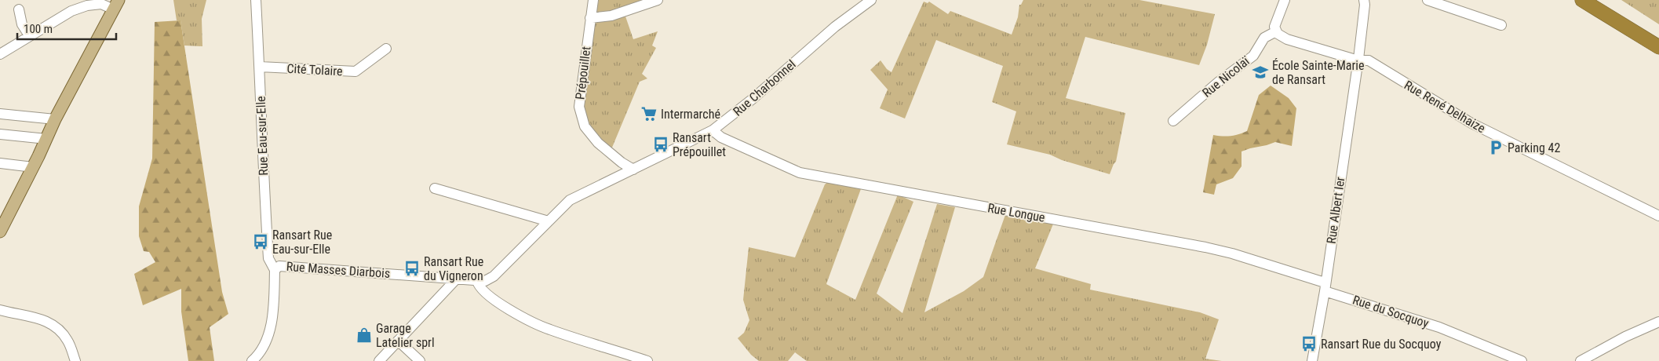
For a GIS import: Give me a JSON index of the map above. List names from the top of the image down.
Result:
{
  "streets": {
    "street": [
      "Cité Tolaire",
      "Prépouillet",
      "Rue Nicolaï",
      "Rue Charbonnel",
      "Rue René Delhaize",
      "Rue Eau-sur-Elle",
      "Rue Albert Ier",
      "Rue Longue",
      "Rue Masses Diarbois",
      "Rue du Socquoy"
    ]
  },
  "crossings": [
    ["Cité Tolaire", "Rue Eau-sur-Elle"],
    ["Prépouillet", "Rue Charbonnel"],
    ["Rue Charbonnel", "Rue Longue"],
    ["Rue Charbonnel", "Rue Masses Diarbois"],
    ["Rue René Delhaize", "Rue Albert Ier"],
    ["Rue Eau-sur-Elle", "Rue Masses Diarbois"],
    ["Rue Albert Ier", "Rue Longue"],
    ["Rue Albert Ier", "Rue du Socquoy"],
    ["Rue Longue", "Rue du Socquoy"]
  ],
  "places": {
    "school or university": ["École Sainte-Marie de Ransart"],
    "supermarket": ["Intermarché"],
    "bus stop": [
      "Ransart Prépouillet",
      "Ransart Rue Eau-sur-Elle",
      "Ransart Rue du Vigneron",
      "Ransart Rue du Socquoy"
    ],
    "parking": ["Parking 42"],
    "shop": ["Garage Latelier sprl"]
  },
  "scale_bar": "100 m"
}
